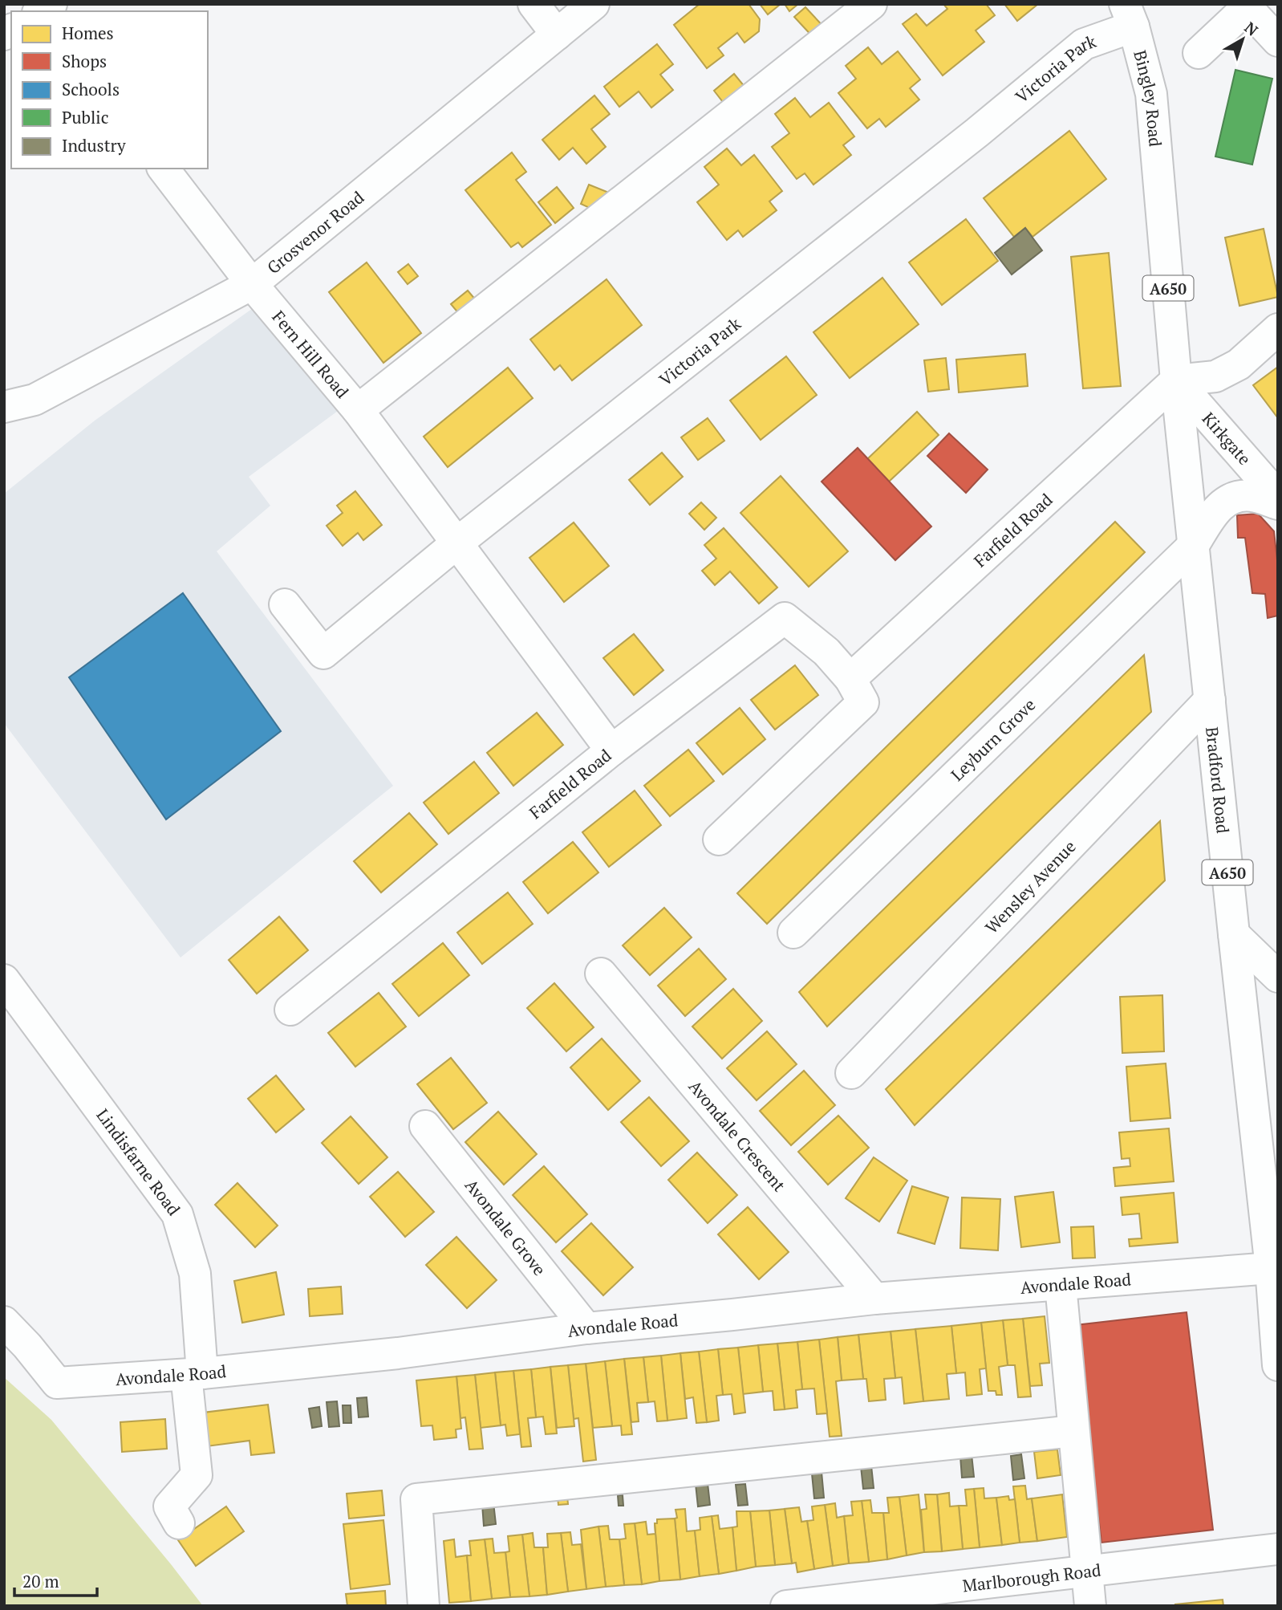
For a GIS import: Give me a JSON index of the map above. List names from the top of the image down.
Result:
{
  "streets": {
    "main road": [
      "Victoria Park",
      "Bingley Road",
      "Grosvenor Road",
      "A650",
      "Fern Hill Road",
      "Kirkgate",
      "Farfield Road",
      "Leyburn Grove",
      "Bradford Road",
      "Wensley Avenue",
      "Avondale Crescent",
      "Lindisfarne Road",
      "Avondale Grove",
      "Avondale Road",
      "Marlborough Road"
    ]
  },
  "crossings": [
    ["Victoria Park", "Bingley Road"],
    ["Victoria Park", "Fern Hill Road"],
    ["Bingley Road", "Bradford Road"],
    ["Grosvenor Road", "Fern Hill Road"],
    ["Fern Hill Road", "Farfield Road"],
    ["Kirkgate", "Farfield Road"],
    ["Kirkgate", "Bradford Road"],
    ["Farfield Road", "Bradford Road"],
    ["Leyburn Grove", "Bradford Road"],
    ["Bradford Road", "Wensley Avenue"],
    ["Bradford Road", "Avondale Road"],
    ["Avondale Crescent", "Avondale Road"],
    ["Lindisfarne Road", "Avondale Road"],
    ["Avondale Grove", "Avondale Road"]
  ],
  "legend": [
    "Homes",
    "Shops",
    "Schools",
    "Public",
    "Industry"
  ],
  "scale_bar": "20 m",
  "north": "top right"
}
